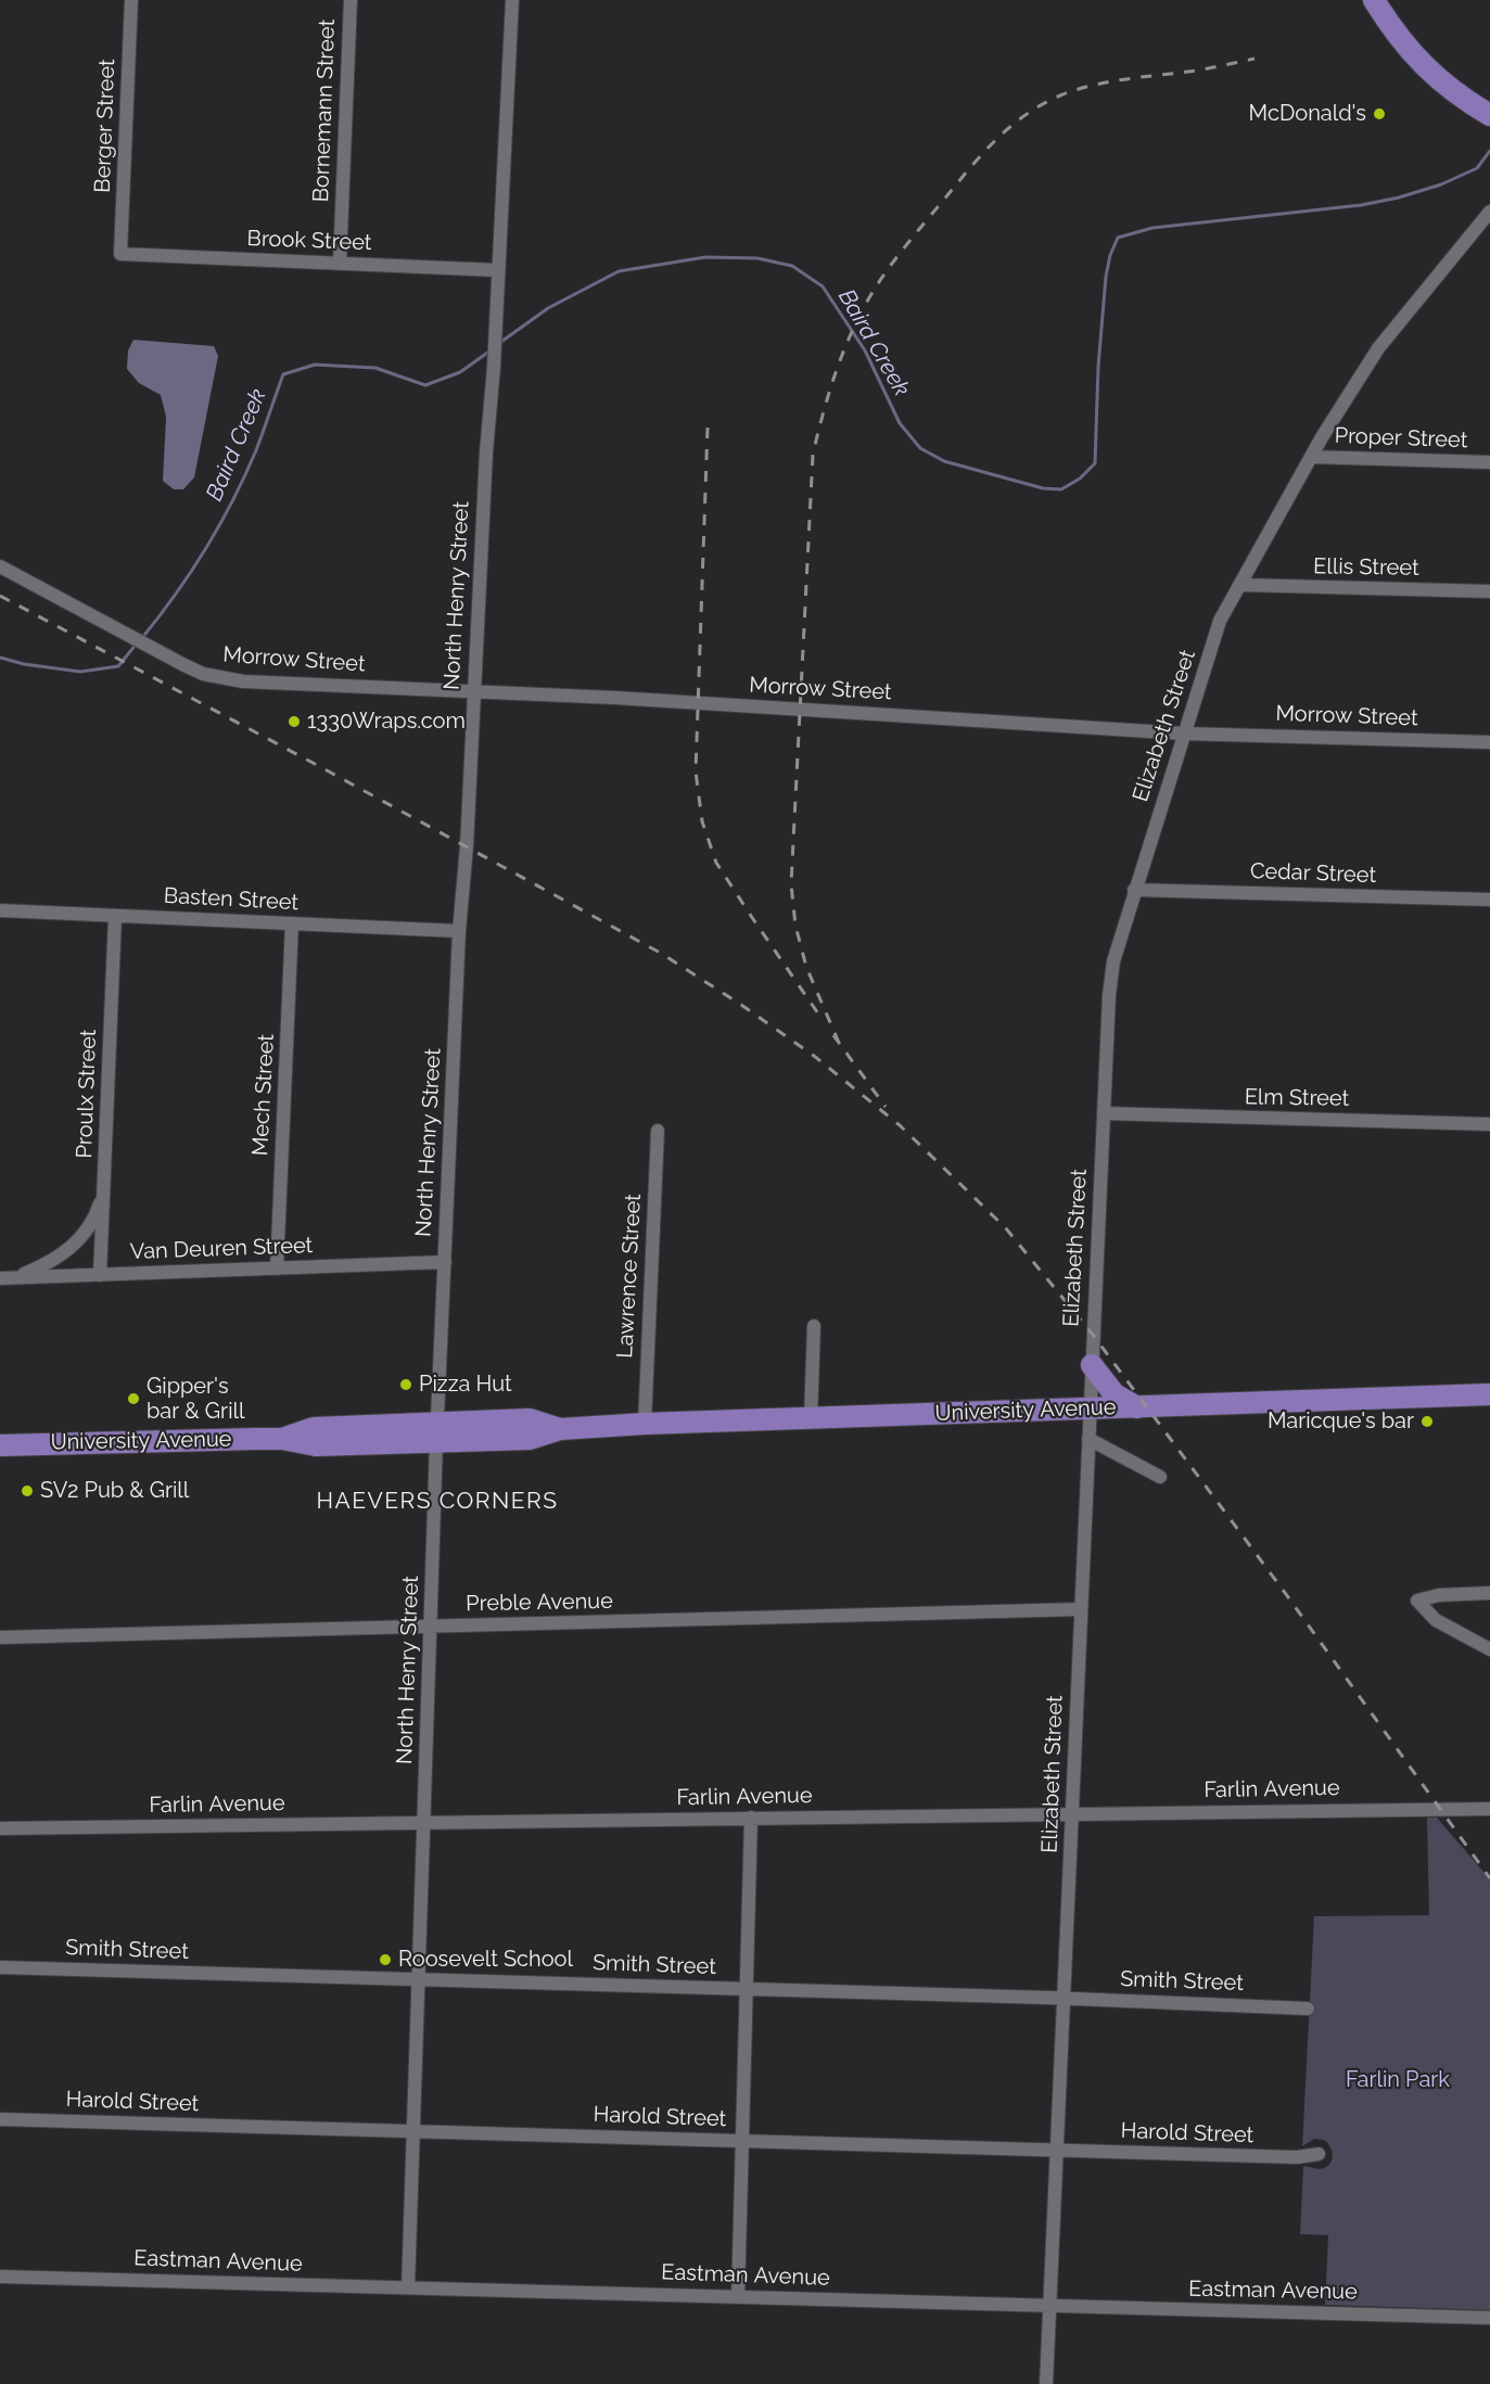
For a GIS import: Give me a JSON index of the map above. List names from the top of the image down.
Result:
{
  "streets": {
    "main road": ["University Avenue"],
    "street": [
      "Bornemann Street",
      "Berger Street",
      "Brook Street",
      "Proper Street",
      "Ellis Street",
      "North Henry Street",
      "Morrow Street",
      "Elizabeth Street",
      "Cedar Street",
      "Basten Street",
      "Proulx Street",
      "Mech Street",
      "Elm Street",
      "Van Deuren Street",
      "Lawrence Street",
      "Preble Avenue",
      "Farlin Avenue",
      "Smith Street",
      "Harold Street",
      "Eastman Avenue"
    ]
  },
  "crossings": [
    ["Bornemann Street", "Brook Street"],
    ["Berger Street", "Brook Street"],
    ["Brook Street", "North Henry Street"],
    ["Proper Street", "Elizabeth Street"],
    ["Ellis Street", "Elizabeth Street"],
    ["North Henry Street", "Morrow Street"],
    ["North Henry Street", "Basten Street"],
    ["North Henry Street", "Van Deuren Street"],
    ["North Henry Street", "University Avenue"],
    ["North Henry Street", "Preble Avenue"],
    ["North Henry Street", "Farlin Avenue"],
    ["North Henry Street", "Smith Street"],
    ["North Henry Street", "Harold Street"],
    ["North Henry Street", "Eastman Avenue"],
    ["Morrow Street", "Elizabeth Street"],
    ["Elizabeth Street", "Cedar Street"],
    ["Elizabeth Street", "Elm Street"],
    ["Elizabeth Street", "University Avenue"],
    ["Elizabeth Street", "Preble Avenue"],
    ["Elizabeth Street", "Farlin Avenue"],
    ["Elizabeth Street", "Smith Street"],
    ["Elizabeth Street", "Harold Street"],
    ["Elizabeth Street", "Eastman Avenue"],
    ["Basten Street", "Proulx Street"],
    ["Basten Street", "Mech Street"],
    ["Proulx Street", "Van Deuren Street"],
    ["Mech Street", "Van Deuren Street"],
    ["Lawrence Street", "University Avenue"]
  ],
  "districts": ["HAEVERS CORNERS"],
  "water": ["Baird Creek"],
  "parks": ["Farlin Park"],
  "places": [
    "McDonald's",
    "1330Wraps.com",
    "Pizza Hut",
    "Gipper's bar & Grill",
    "Maricque's bar",
    "SV2 Pub & Grill",
    "Roosevelt School"
  ]
}
